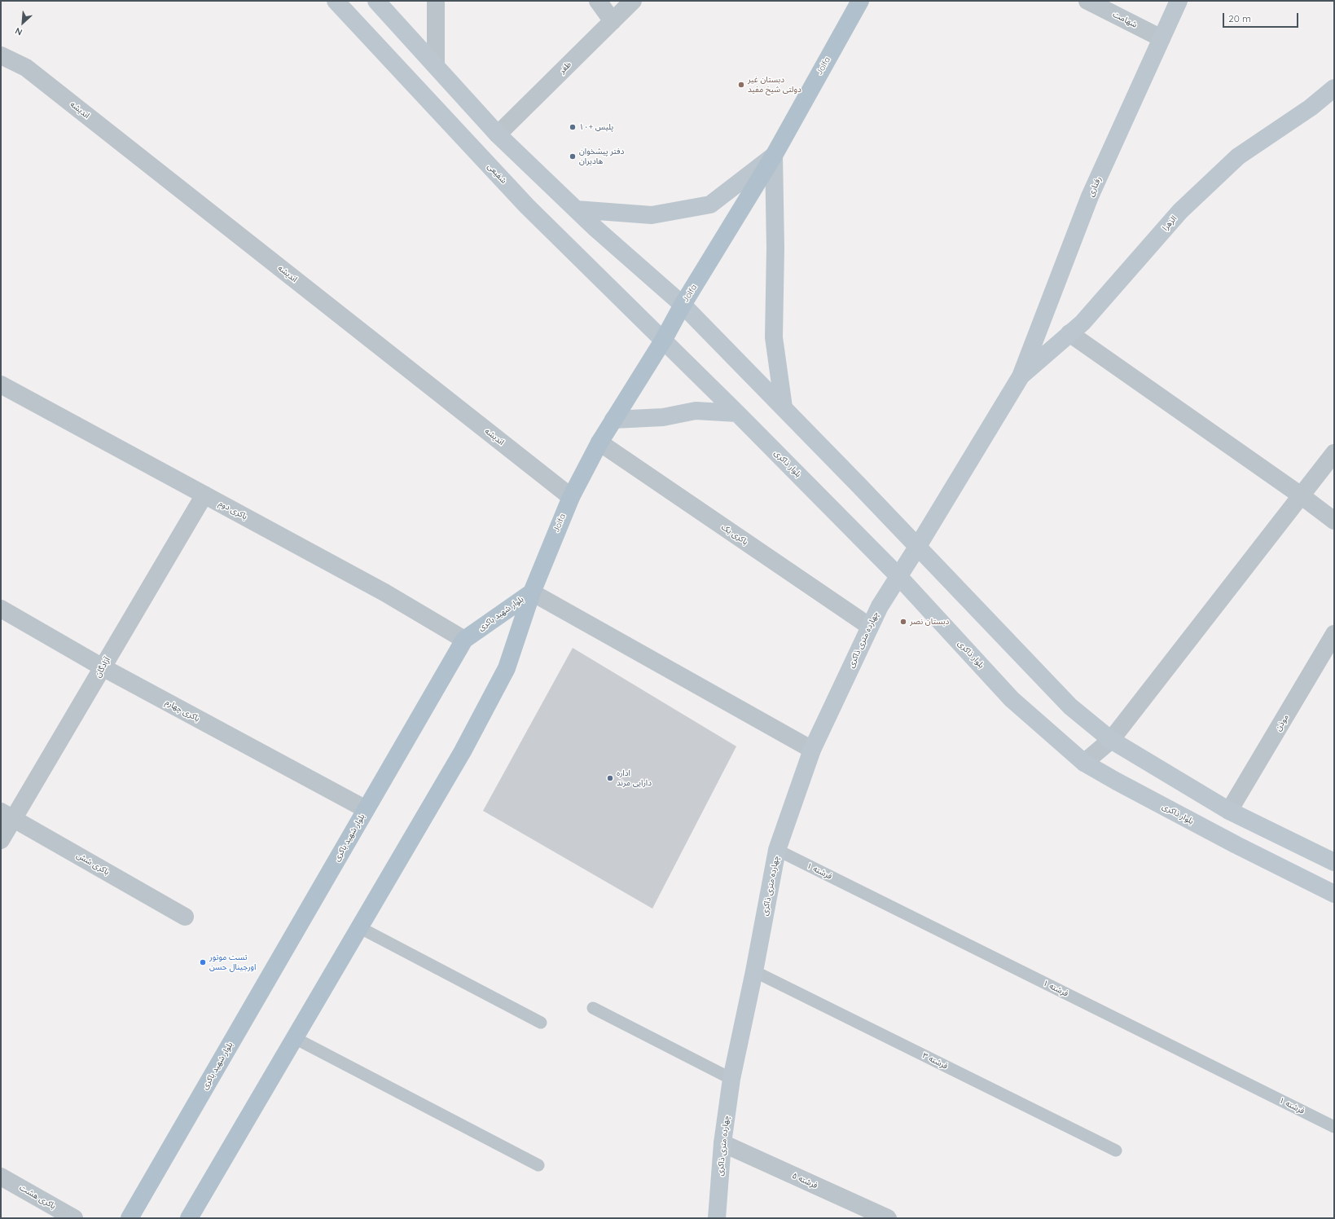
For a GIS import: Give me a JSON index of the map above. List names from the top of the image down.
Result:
{
  "streets": {
    "main road": ["Jolfa", "بلوار شهید باکری"],
    "street": [
      "شهامت",
      "ظفر",
      "اندیشه",
      "شفیعی",
      "رفتاری",
      "الزهرا",
      "بلوار ذاکری",
      "باکری دوم",
      "باکری یک",
      "چهارده متری ذاکری",
      "آزادگان",
      "باکری چهارم",
      "موذن",
      "باکری شش",
      "فرشته ۵",
      "باکری هشت"
    ],
    "lane": ["فرشته ۱", "فرشته ۳"]
  },
  "crossings": [
    ["شهامت", "رفتاری"],
    ["Jolfa", "اندیشه"],
    ["Jolfa", "شفیعی"],
    ["Jolfa", "بلوار ذاکری"],
    ["Jolfa", "باکری یک"],
    ["Jolfa", "بلوار شهید باکری"],
    ["شفیعی", "بلوار ذاکری"],
    ["رفتاری", "الزهرا"],
    ["رفتاری", "چهارده متری ذاکری"],
    ["الزهرا", "چهارده متری ذاکری"],
    ["بلوار ذاکری", "چهارده متری ذاکری"],
    ["باکری دوم", "بلوار شهید باکری"],
    ["باکری دوم", "آزادگان"],
    ["باکری یک", "چهارده متری ذاکری"],
    ["بلوار شهید باکری", "باکری چهارم"],
    ["چهارده متری ذاکری", "فرشته ۱"],
    ["چهارده متری ذاکری", "فرشته ۳"],
    ["چهارده متری ذاکری", "فرشته ۵"],
    ["آزادگان", "باکری چهارم"],
    ["آزادگان", "باکری شش"]
  ],
  "places": [
    "دبستان غیر دولتی شیخ مفید",
    "پلیس +۱۰",
    "دفتر پیشخوان هادیران",
    "دبستان نصر",
    "اداره دارایی مرند",
    "تست موتور اورجینال حسن"
  ],
  "scale_bar": "20 m",
  "north": "bottom left"
}
